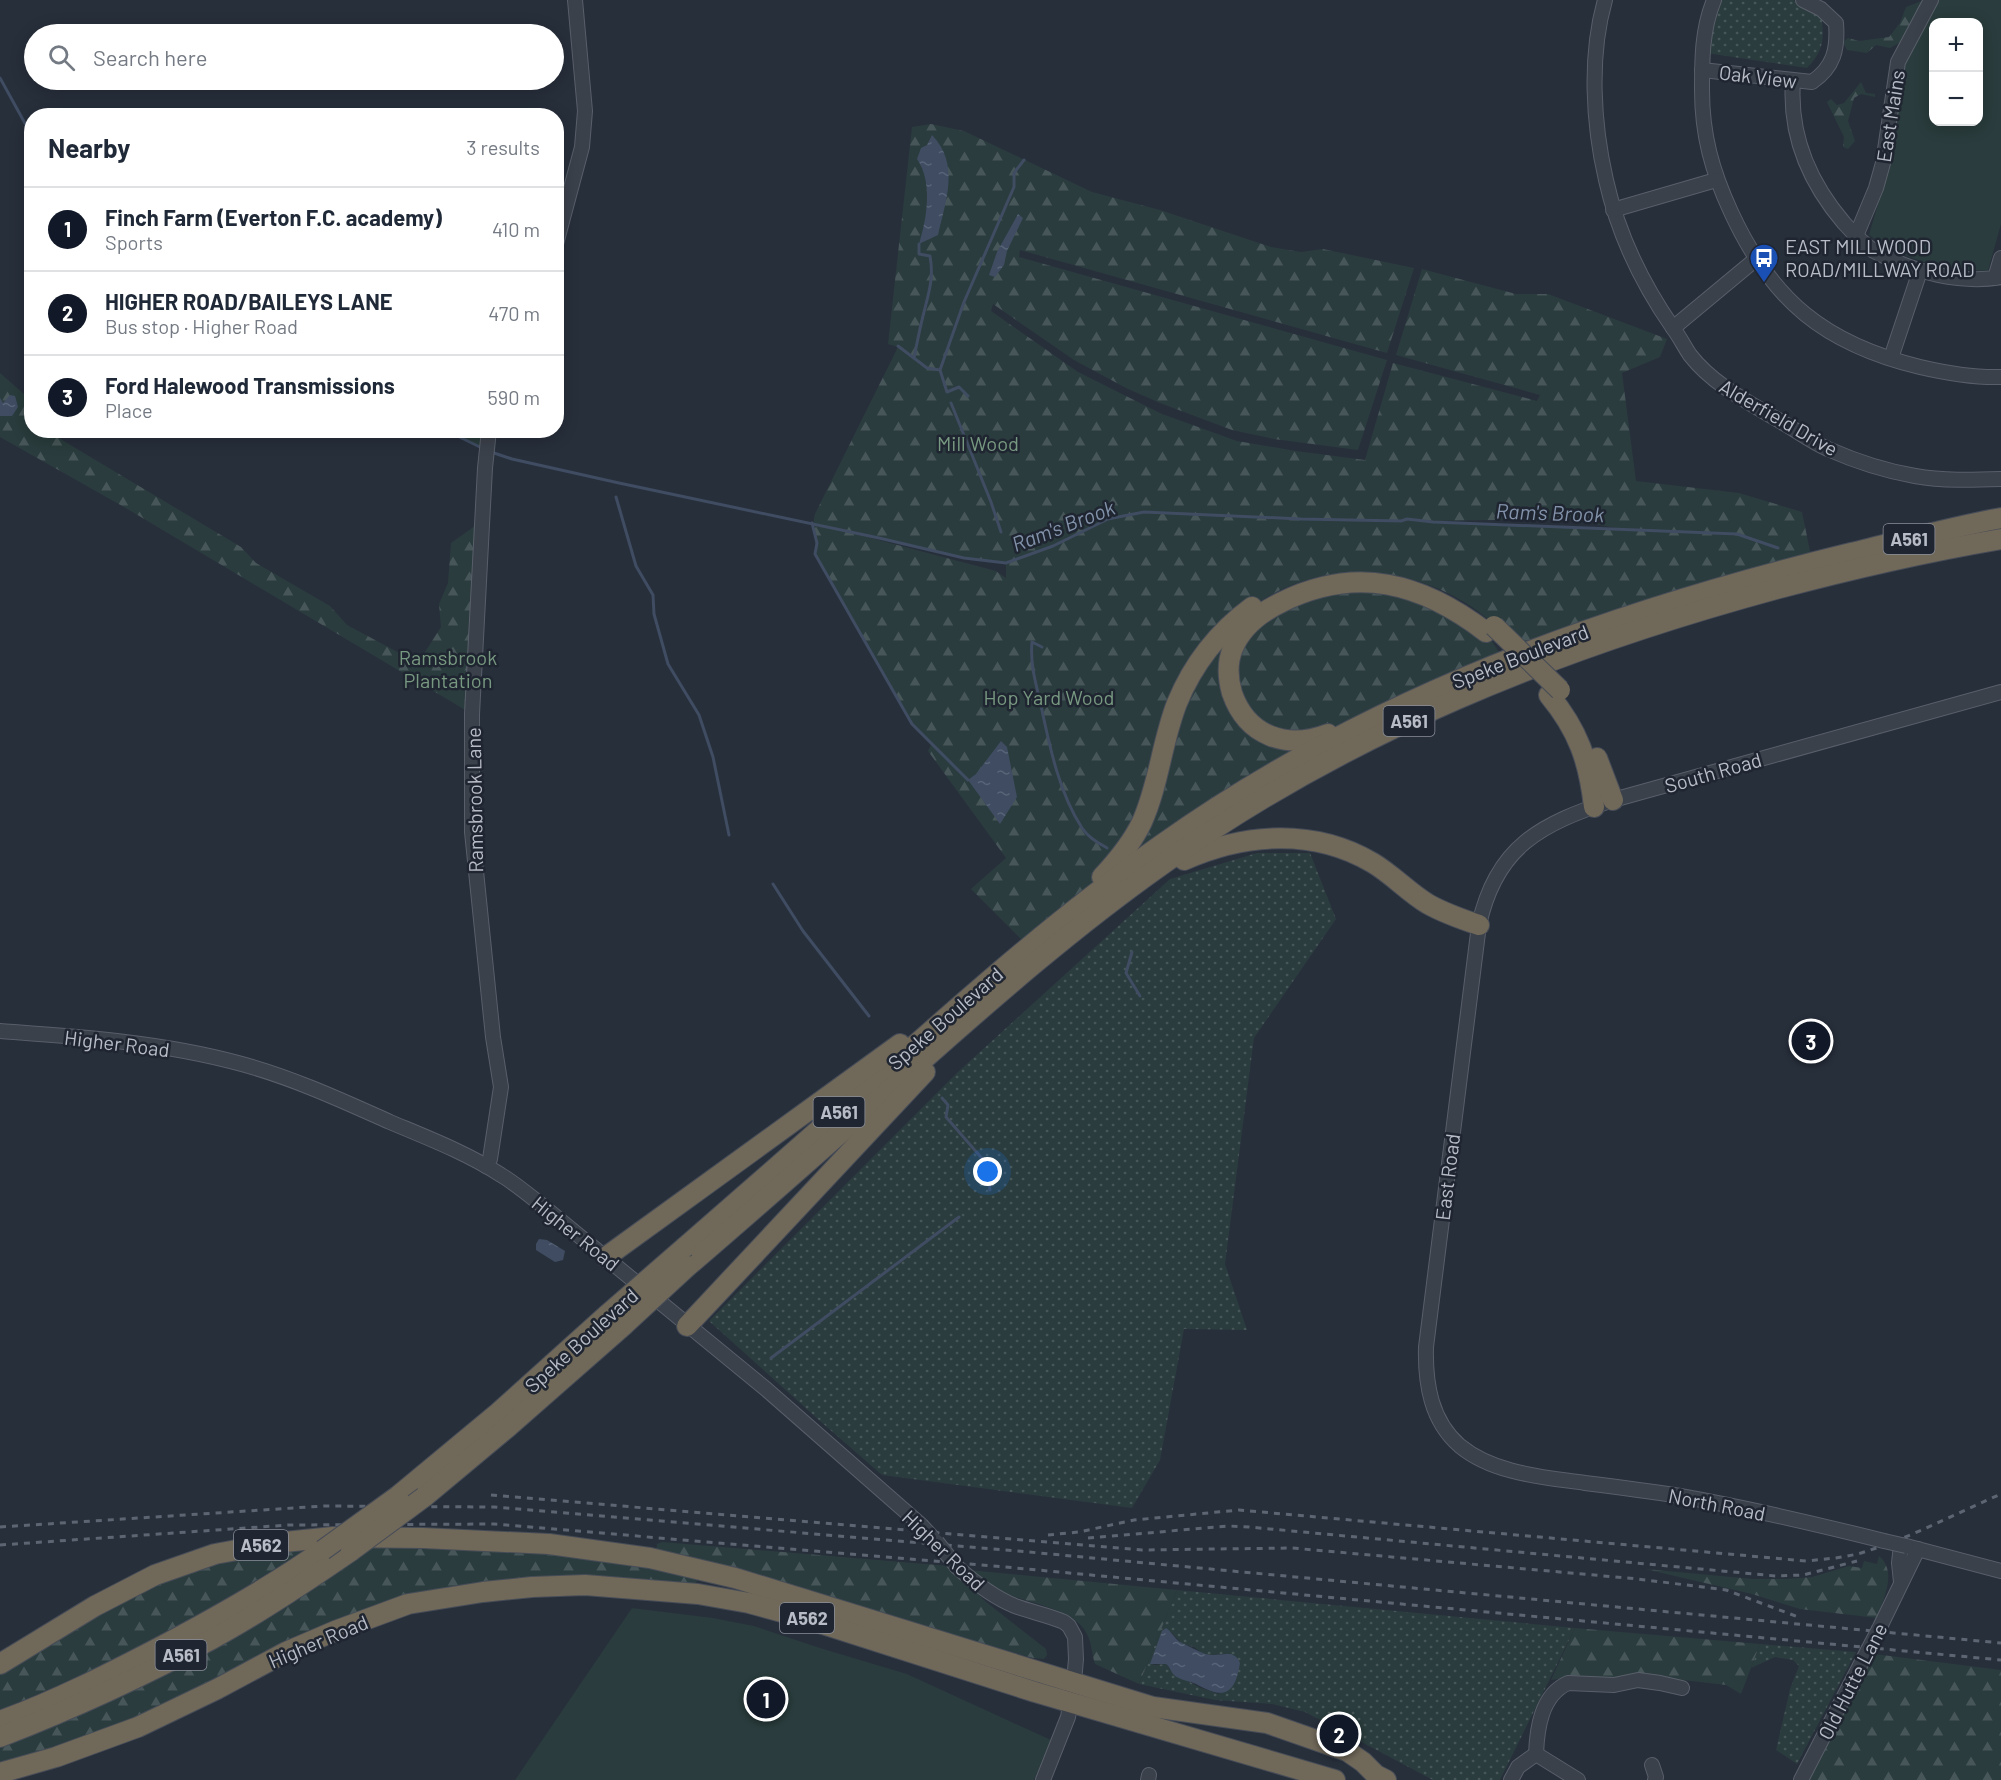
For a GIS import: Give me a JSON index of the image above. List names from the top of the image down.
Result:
{
  "streets": {
    "highway": [
      "A561",
      "Speke Boulevard",
      "Higher Road",
      "A562"
    ],
    "street": [
      "Oak View",
      "East Mains",
      "Alderfield Drive",
      "South Road",
      "Ramsbrook Lane",
      "East Road",
      "North Road",
      "Old Hutte Lane"
    ]
  },
  "crossings": [
    ["South Road", "East Road"],
    ["Ramsbrook Lane", "Higher Road"],
    ["Higher Road", "A562"],
    ["East Road", "North Road"],
    ["North Road", "Old Hutte Lane"]
  ],
  "water": ["Ram's Brook"],
  "parks": ["Mill Wood", "Ramsbrook Plantation", "Hop Yard Wood"],
  "places": {
    "bus stop": ["EAST MILLWOOD ROAD/MILLWAY ROAD"]
  },
  "page": {
    "map_buttons": ["+", "−"],
    "search": "Search here",
    "heading": ["Nearby", "3 results"],
    "list": [
      {
        "mark": "1",
        "name": "Finch Farm (Everton F.C. academy)",
        "note": "Sports",
        "value": "410 m"
      },
      {
        "mark": "2",
        "name": "HIGHER ROAD/BAILEYS LANE",
        "note": "Bus stop · Higher Road",
        "value": "470 m"
      },
      {
        "mark": "3",
        "name": "Ford Halewood Transmissions",
        "note": "Place",
        "value": "590 m"
      }
    ],
    "pins": ["3", "1", "2"]
  }
}
